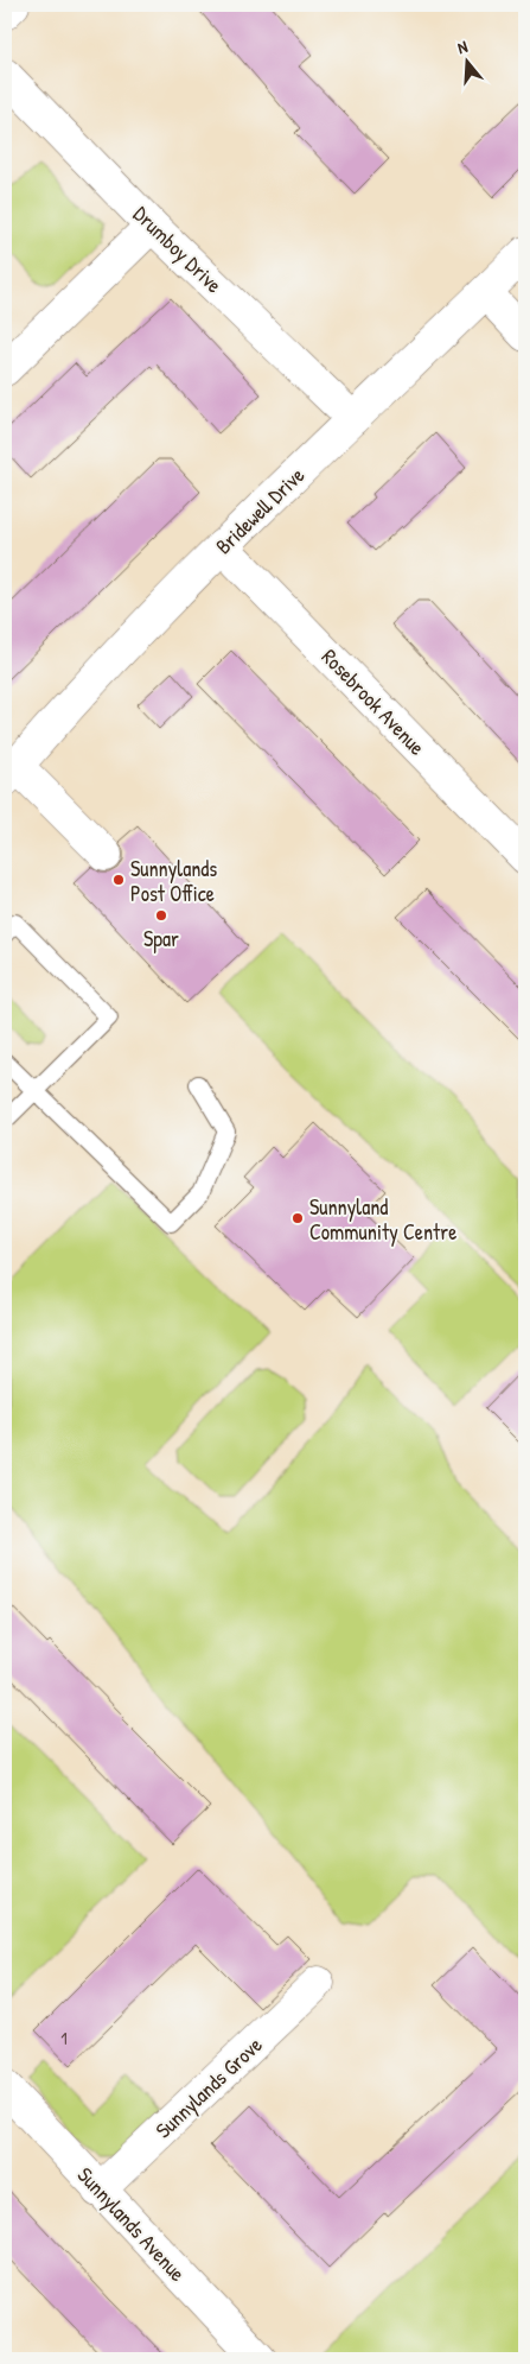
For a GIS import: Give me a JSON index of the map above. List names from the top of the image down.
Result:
{
  "streets": {
    "street": [
      "Drumboy Drive",
      "Bridewell Drive",
      "Rosebrook Avenue",
      "Sunnylands Grove",
      "Sunnylands Avenue"
    ]
  },
  "crossings": [
    ["Drumboy Drive", "Bridewell Drive"],
    ["Bridewell Drive", "Rosebrook Avenue"],
    ["Sunnylands Grove", "Sunnylands Avenue"]
  ],
  "places": ["Sunnylands Post Office", "Spar", "Sunnyland Community Centre"],
  "house_numbers": ["1"],
  "north": "top"
}
